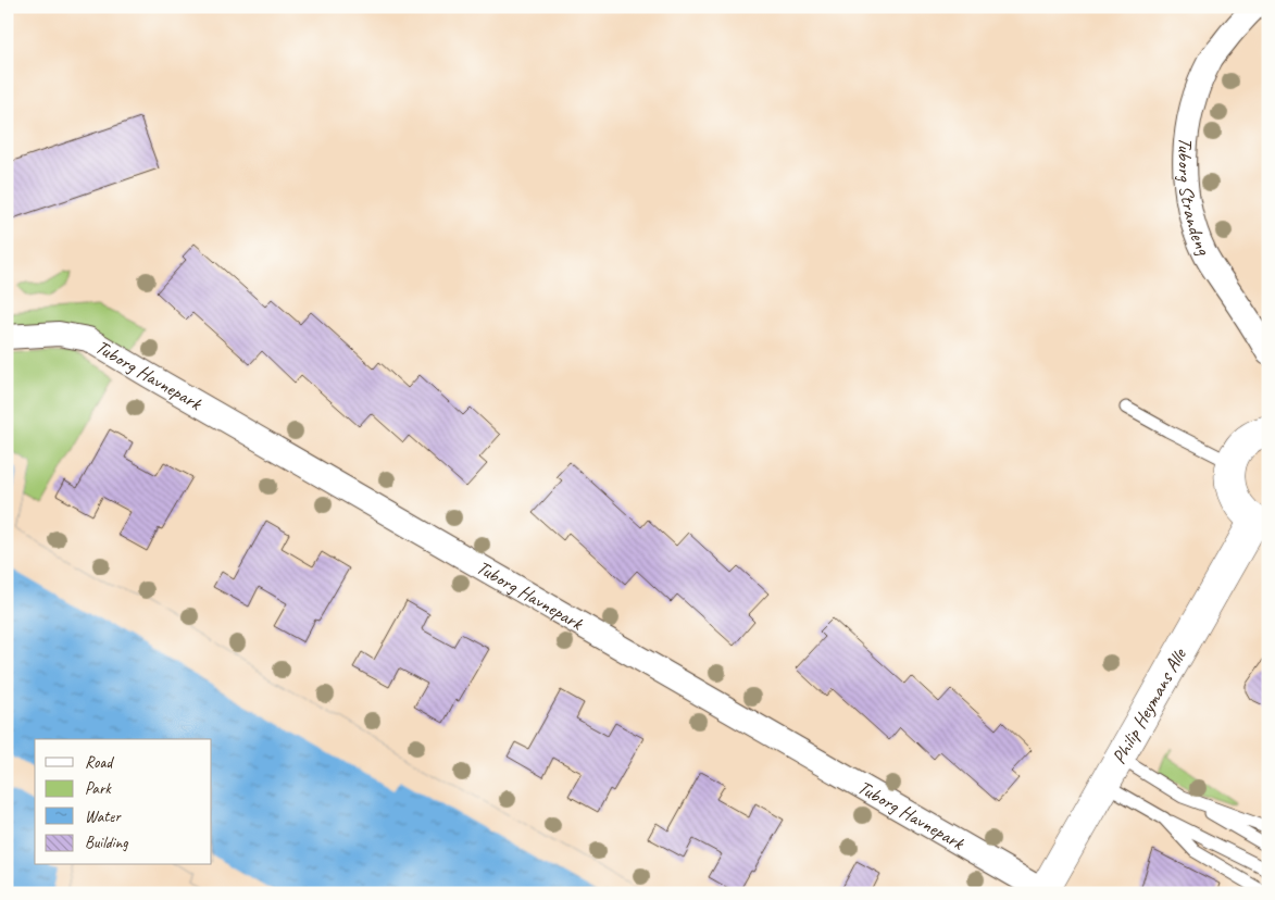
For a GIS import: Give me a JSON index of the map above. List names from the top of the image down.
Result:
{
  "streets": {
    "street": ["Tuborg Strandeng", "Tuborg Havnepark", "Philip Heymans Alle"]
  },
  "crossings": [
    ["Tuborg Havnepark", "Philip Heymans Alle"]
  ],
  "legend": [
    "Road",
    "Park",
    "Water",
    "Building"
  ]
}
